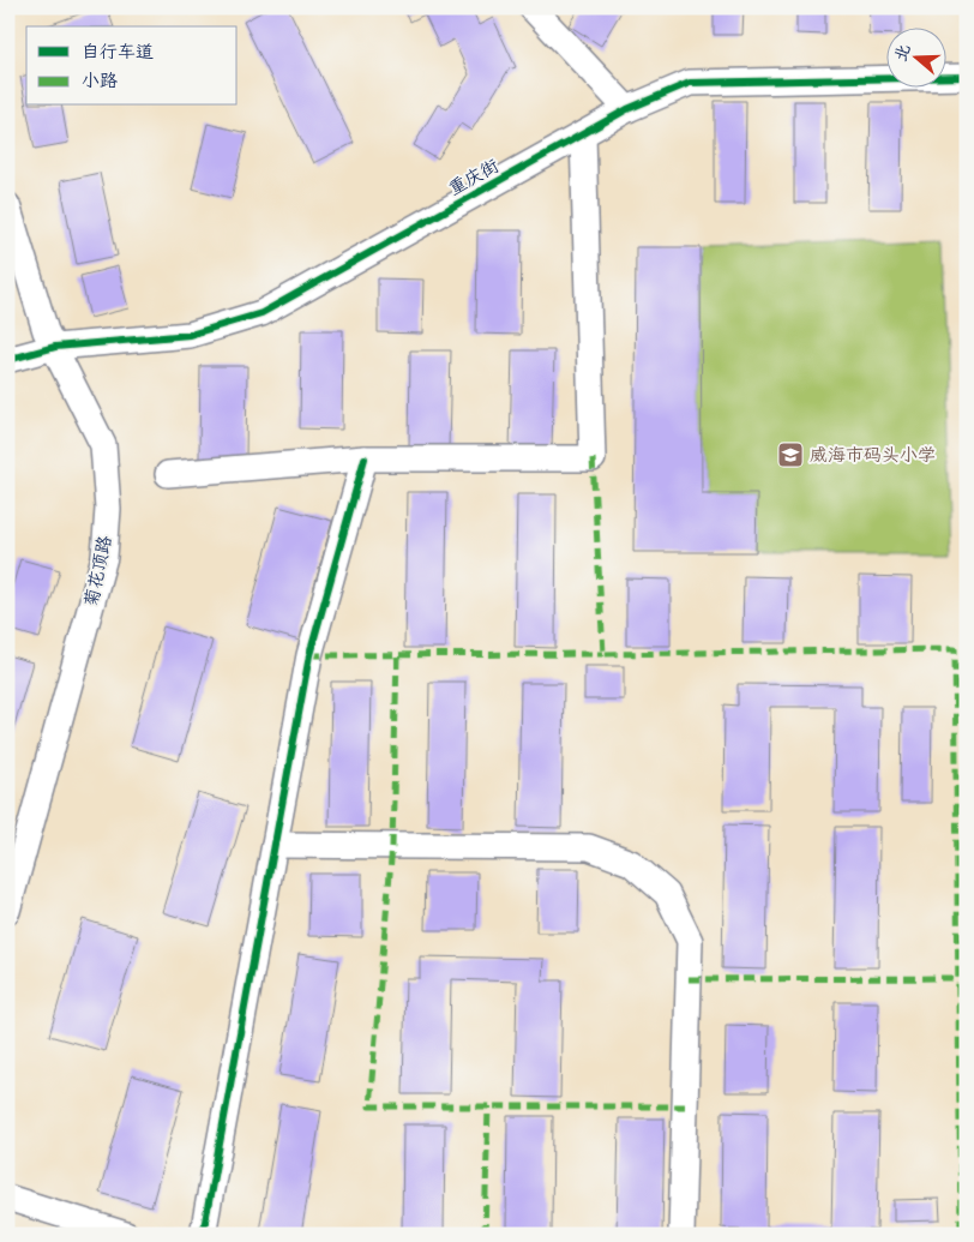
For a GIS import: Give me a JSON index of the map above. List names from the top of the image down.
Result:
{
  "streets": {
    "street": ["重庆街", "菊花顶路"]
  },
  "crossings": [
    ["重庆街", "菊花顶路"]
  ],
  "places": {
    "school or university": ["威海市码头小学"]
  },
  "legend": ["自行车道", "小路"],
  "north": "left"
}
